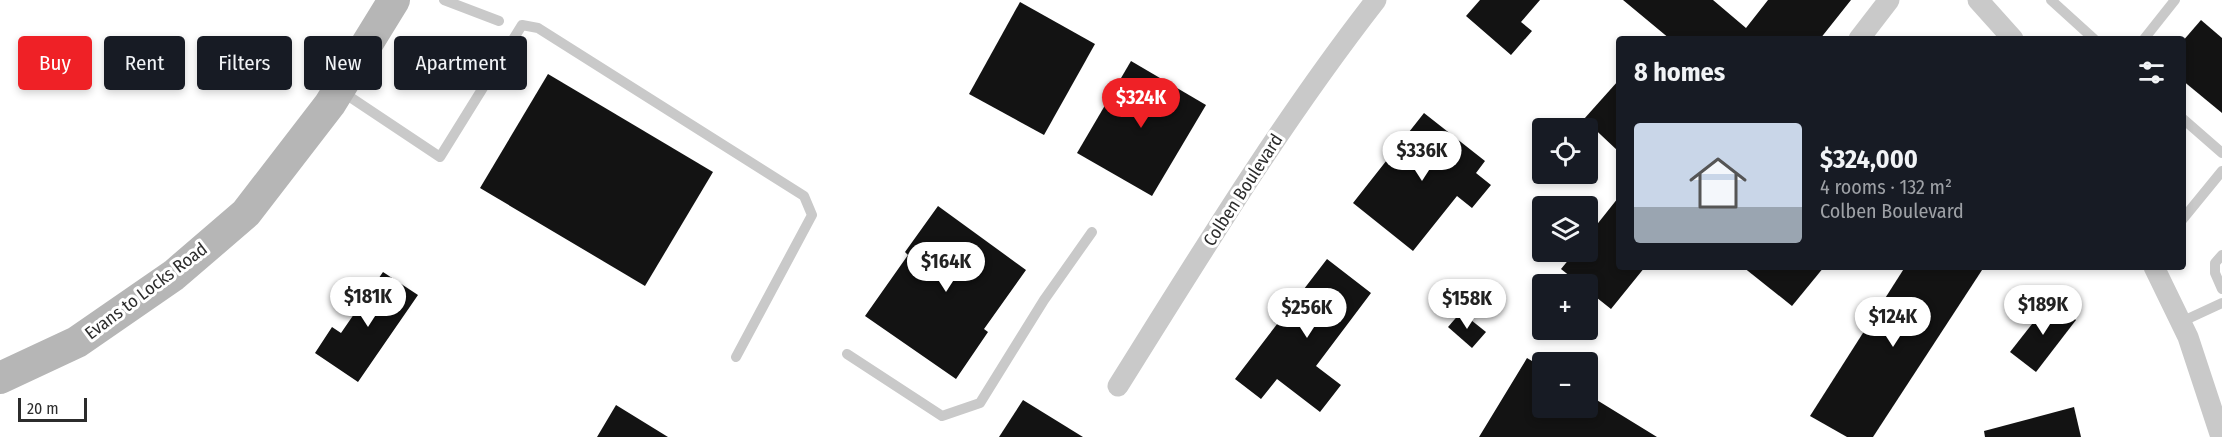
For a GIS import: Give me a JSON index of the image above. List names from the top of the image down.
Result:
{
  "streets": {
    "street": ["Colben Boulevard", "Evans to Locks Road"]
  },
  "scale_bar": "20 m",
  "page": {
    "chip": [
      "Buy",
      "Rent",
      "Filters",
      "New",
      "Apartment"
    ],
    "heading": "8 homes",
    "price": [
      "$324K",
      "$336K",
      "$164K",
      "$181K",
      "$158K",
      "$189K",
      "$256K",
      "$124K"
    ],
    "list": [
      {
        "name": "$324,000",
        "note": "4 rooms · 132 m² · Colben Boulevard"
      }
    ],
    "map_buttons": ["+", "−"],
    "scale": "20 m"
  }
}
